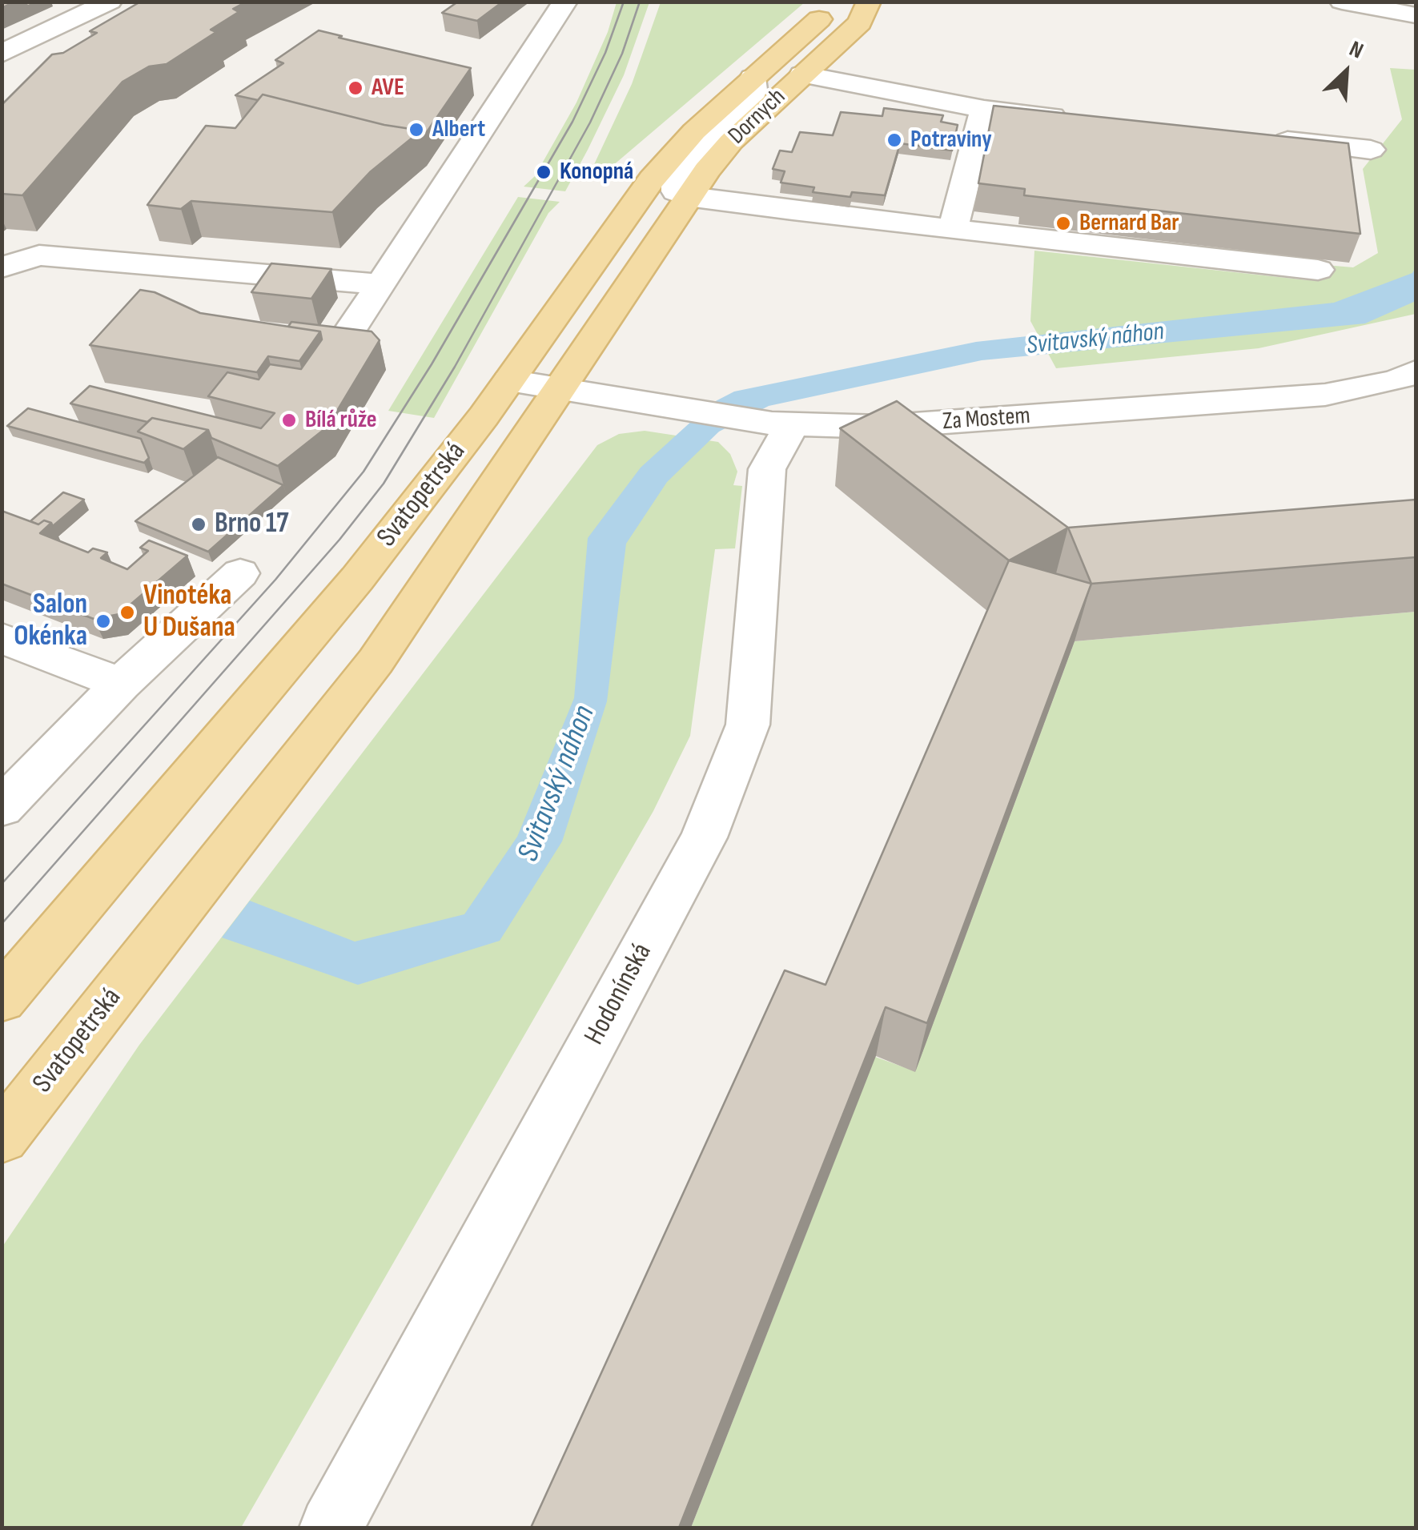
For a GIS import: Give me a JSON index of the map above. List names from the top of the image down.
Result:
{
  "streets": {
    "main road": ["Dornych", "Svatopetrská"],
    "street": ["Za Mostem", "Hodonínská"]
  },
  "crossings": [
    ["Dornych", "Svatopetrská"],
    ["Za Mostem", "Svatopetrská"],
    ["Za Mostem", "Hodonínská"]
  ],
  "water": ["Svitavský náhon"],
  "places": [
    "AVE",
    "Albert",
    "Potraviny",
    "Konopná",
    "Bernard Bar",
    "Bílá růže",
    "Brno 17",
    "Vinotéka U Dušana",
    "Salon Okénka"
  ],
  "north": "top right"
}
